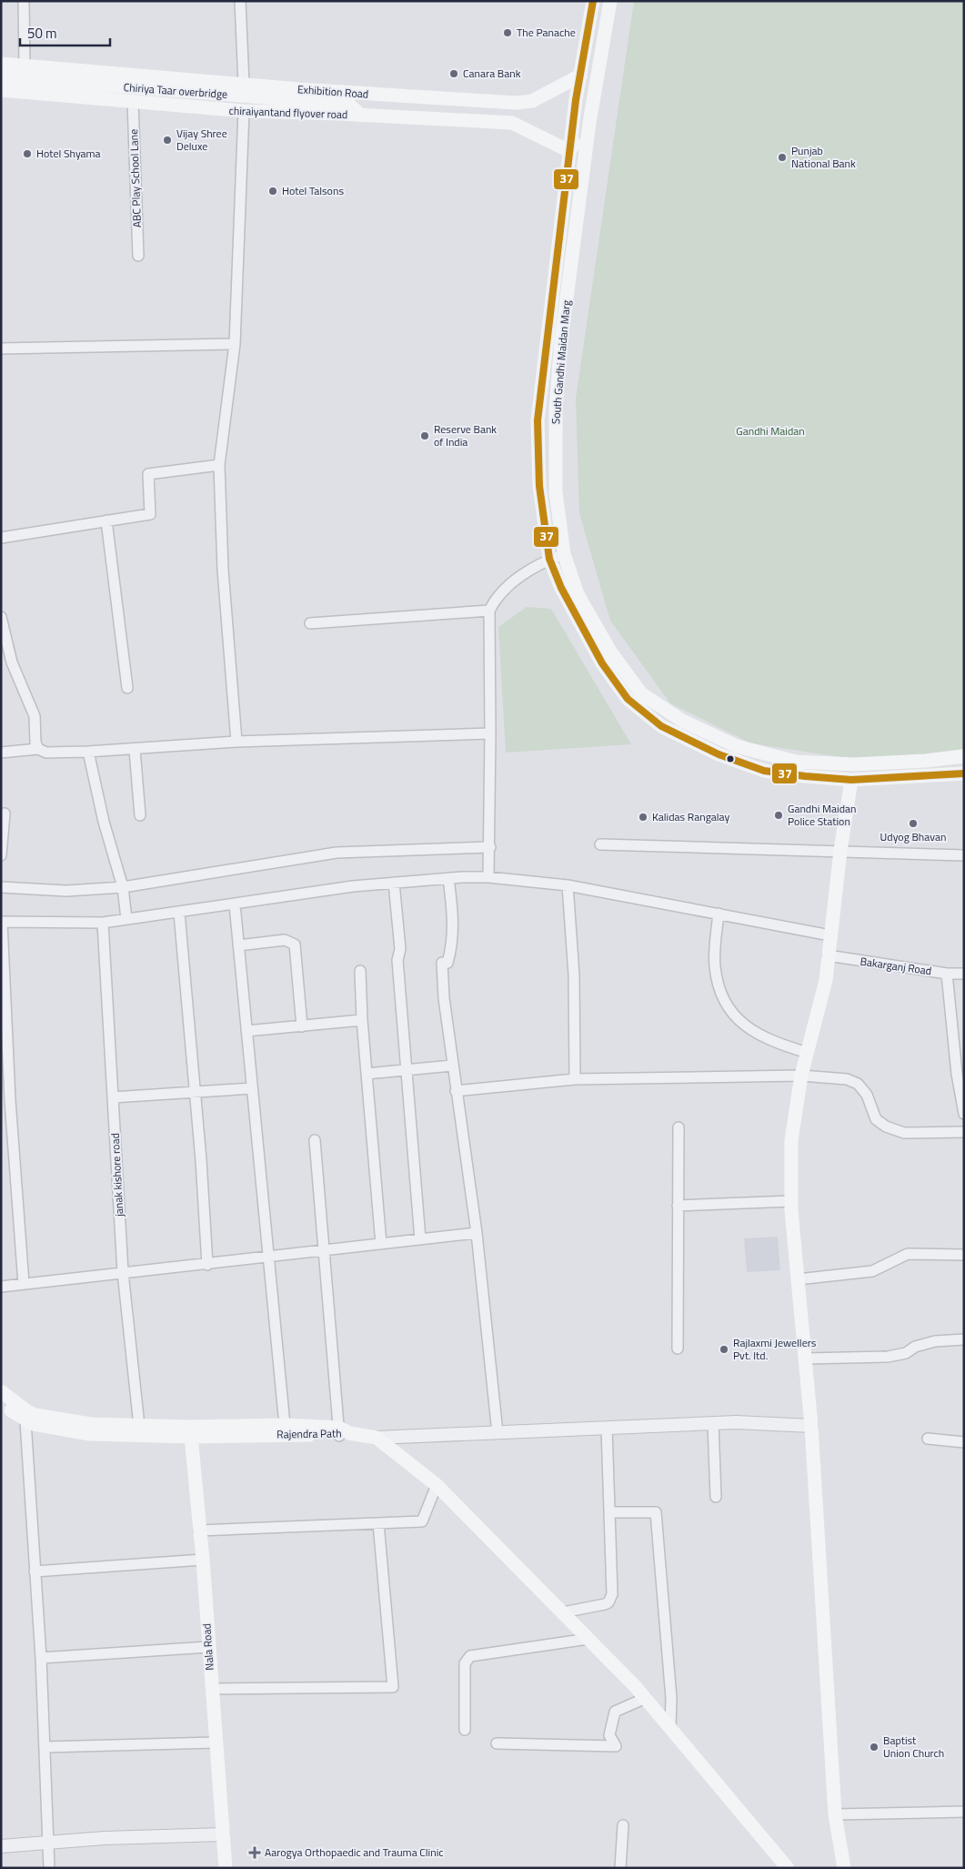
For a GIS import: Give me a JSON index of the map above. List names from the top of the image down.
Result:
{
  "streets": {
    "main road": [
      "Chiriya Taar overbridge",
      "Exhibition Road",
      "chiraiyantand flyover road",
      "South Gandhi Maidan Marg",
      "Rajendra Path",
      "Nala Road"
    ],
    "street": ["ABC Play School Lane", "Bakarganj Road", "janak kishore road"]
  },
  "crossings": [
    ["chiraiyantand flyover road", "ABC Play School Lane"],
    ["janak kishore road", "Rajendra Path"],
    ["Rajendra Path", "Nala Road"]
  ],
  "parks": ["Gandhi Maidan"],
  "places": {
    "other": [
      "The Panache",
      "Canara Bank",
      "Vijay Shree Deluxe",
      "Hotel Shyama",
      "Punjab National Bank",
      "Hotel Talsons",
      "Reserve Bank of India",
      "Gandhi Maidan Police Station",
      "Kalidas Rangalay",
      "Udyog Bhavan",
      "Rajlaxmi Jewellers Pvt. ltd.",
      "Baptist Union Church"
    ],
    "health": ["Aarogya Orthopaedic and Trauma Clinic"]
  },
  "lines": ["transit line 37"],
  "scale_bar": "50 m"
}
